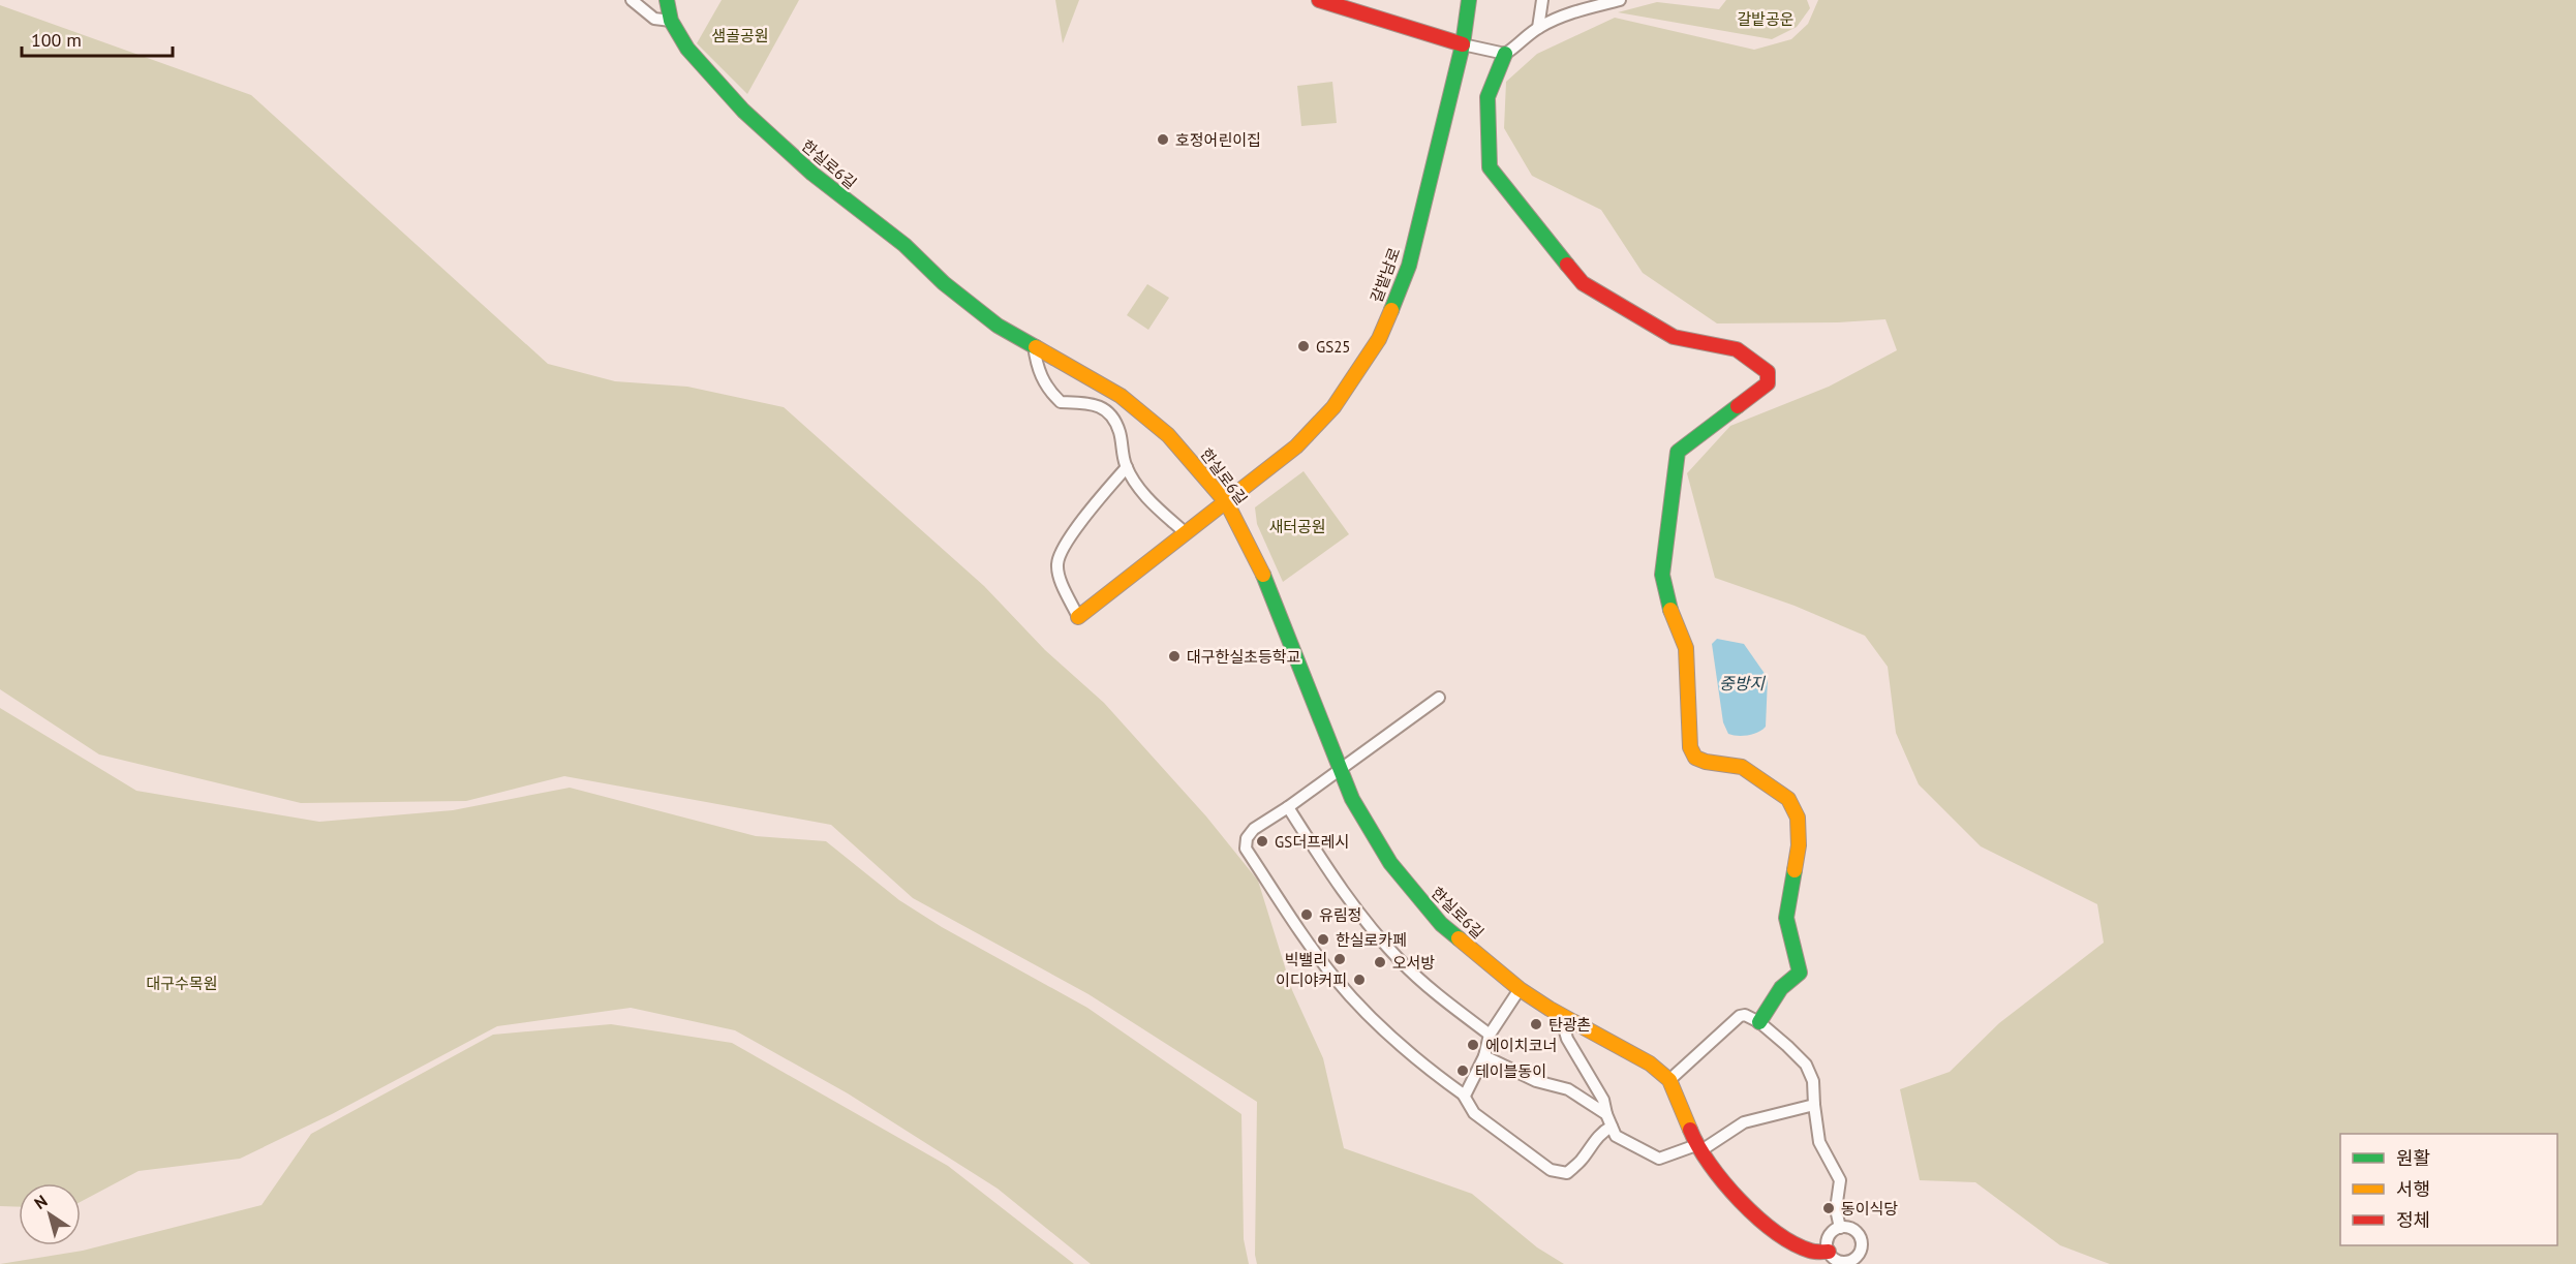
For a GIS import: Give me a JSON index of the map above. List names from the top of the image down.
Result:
{
  "streets": {
    "street": ["한실로6길", "갈밭남로"]
  },
  "crossings": [
    ["한실로6길", "갈밭남로"]
  ],
  "water": ["중방지"],
  "parks": [
    "갈밭공운",
    "샘골공원",
    "새터공원",
    "대구수목원"
  ],
  "places": [
    "호정어린이집",
    "GS25",
    "대구한실초등학교",
    "GS더프레시",
    "유림정",
    "한실로카페",
    "빅밸리",
    "오서방",
    "이디야커피",
    "탄광촌",
    "에이치코너",
    "테이블동이",
    "동이식당"
  ],
  "legend": ["원활", "서행", "정체"],
  "scale_bar": "100 m",
  "north": "top left"
}
